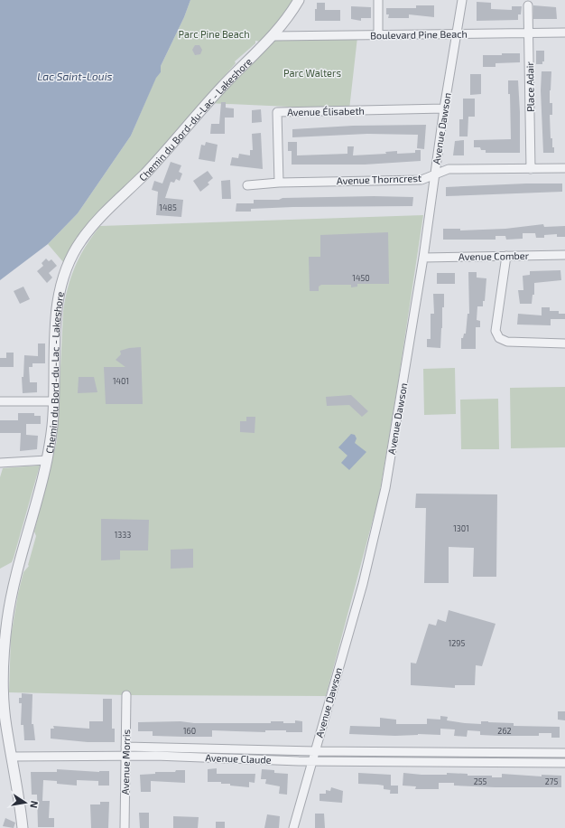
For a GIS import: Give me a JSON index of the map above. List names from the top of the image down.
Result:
{
  "streets": {
    "street": [
      "Boulevard Pine Beach",
      "Place Adair",
      "Avenue Élisabeth",
      "Chemin du Bord-du-Lac - Lakeshore",
      "Avenue Dawson",
      "Avenue Thorncrest",
      "Avenue Comber",
      "Avenue Claude",
      "Avenue Morris"
    ]
  },
  "crossings": [
    ["Boulevard Pine Beach", "Place Adair"],
    ["Boulevard Pine Beach", "Chemin du Bord-du-Lac - Lakeshore"],
    ["Boulevard Pine Beach", "Avenue Dawson"],
    ["Place Adair", "Avenue Thorncrest"],
    ["Avenue Élisabeth", "Avenue Dawson"],
    ["Avenue Élisabeth", "Avenue Thorncrest"],
    ["Chemin du Bord-du-Lac - Lakeshore", "Avenue Claude"],
    ["Avenue Dawson", "Avenue Thorncrest"],
    ["Avenue Dawson", "Avenue Comber"],
    ["Avenue Dawson", "Avenue Claude"],
    ["Avenue Claude", "Avenue Morris"]
  ],
  "water": ["Lac Saint-Louis"],
  "parks": ["Parc Pine Beach", "Parc Walters"],
  "house_numbers": [
    "1485",
    "1450",
    "1401",
    "1301",
    "1333",
    "1295",
    "160",
    "262",
    "255",
    "275"
  ],
  "north": "right"
}
